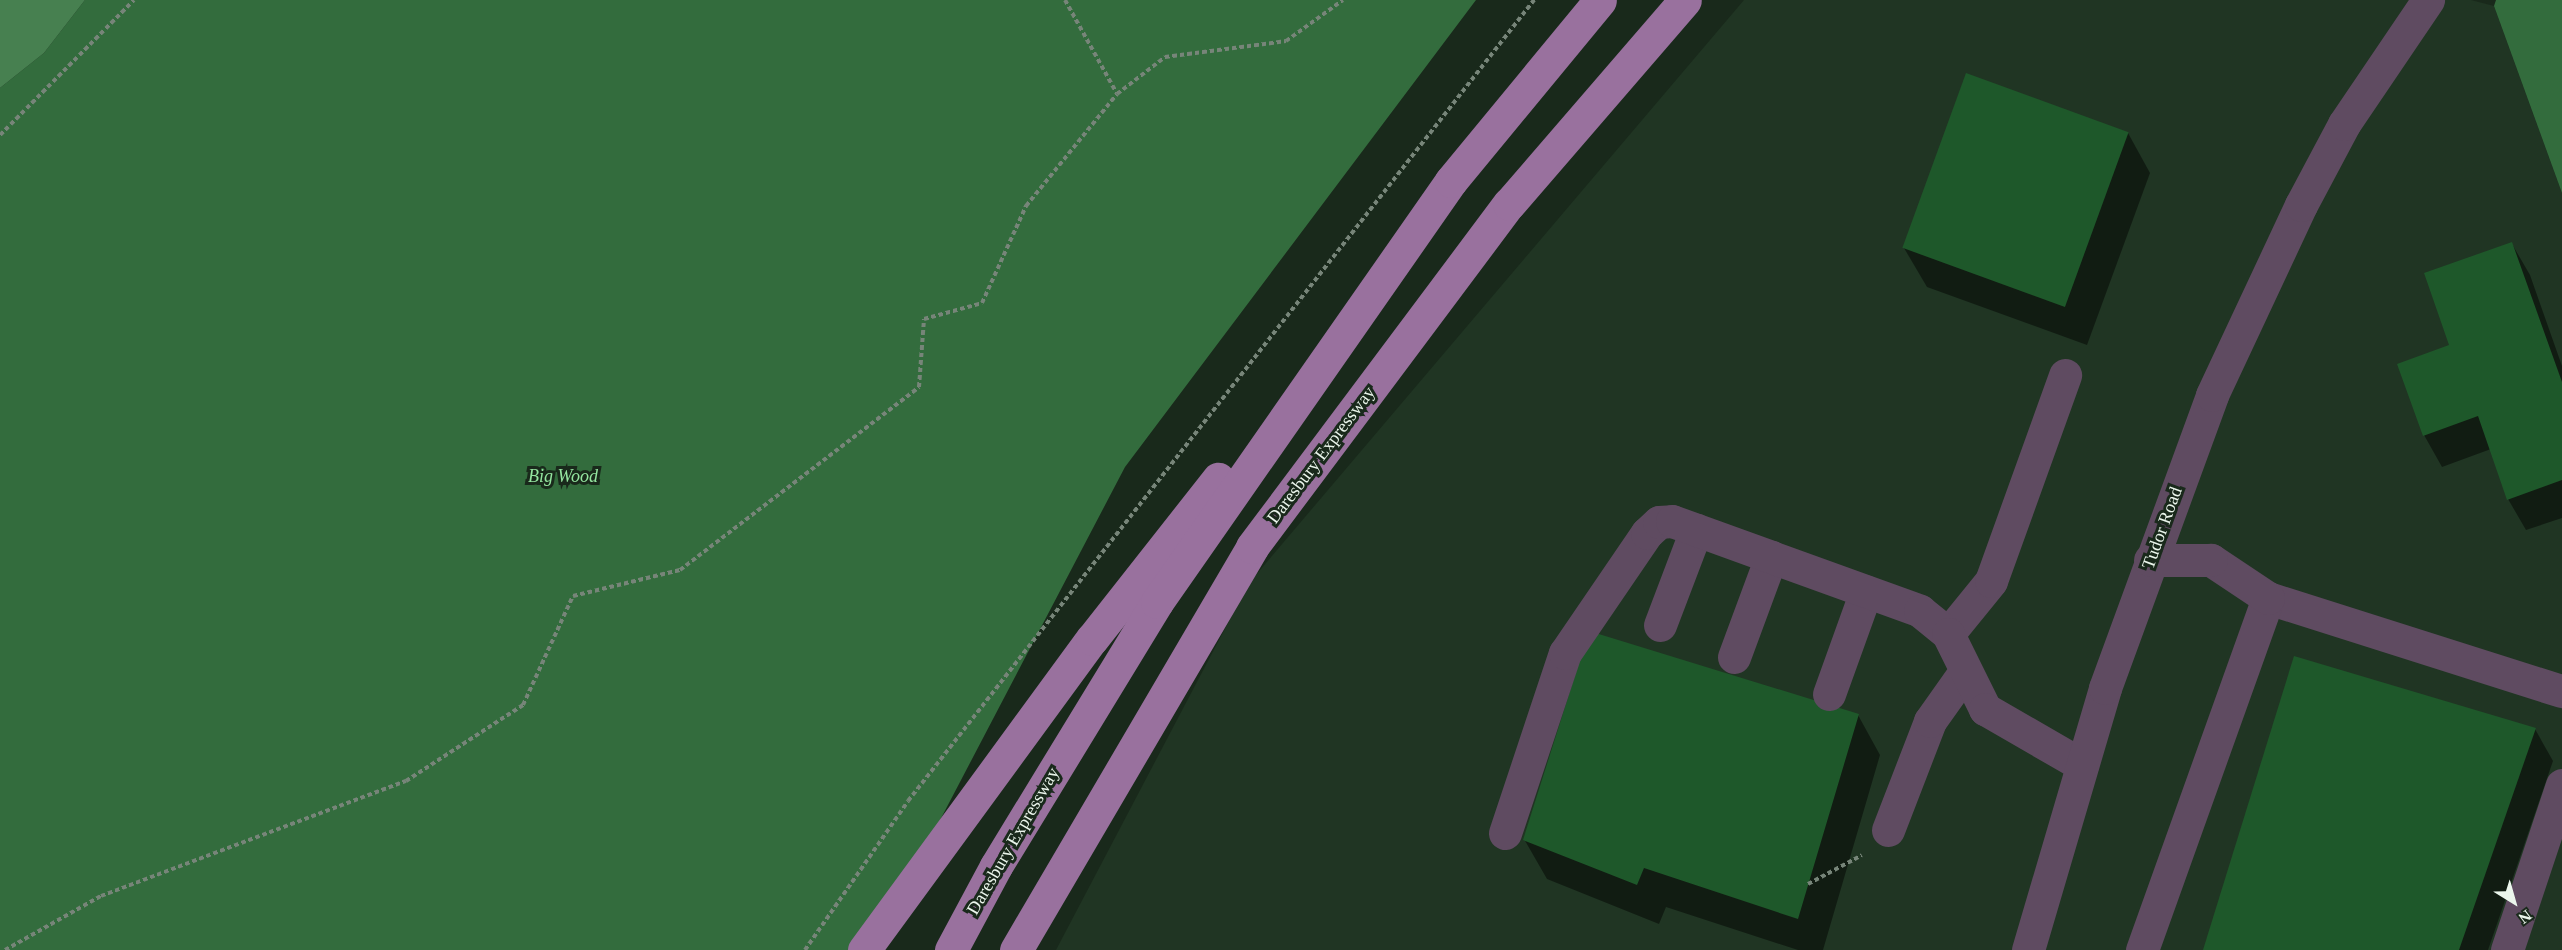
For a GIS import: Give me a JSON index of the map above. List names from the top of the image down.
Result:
{
  "streets": {
    "main road": ["Daresbury Expressway"],
    "street": ["Tudor Road"]
  },
  "parks": ["Big Wood"],
  "north": "bottom right"
}
